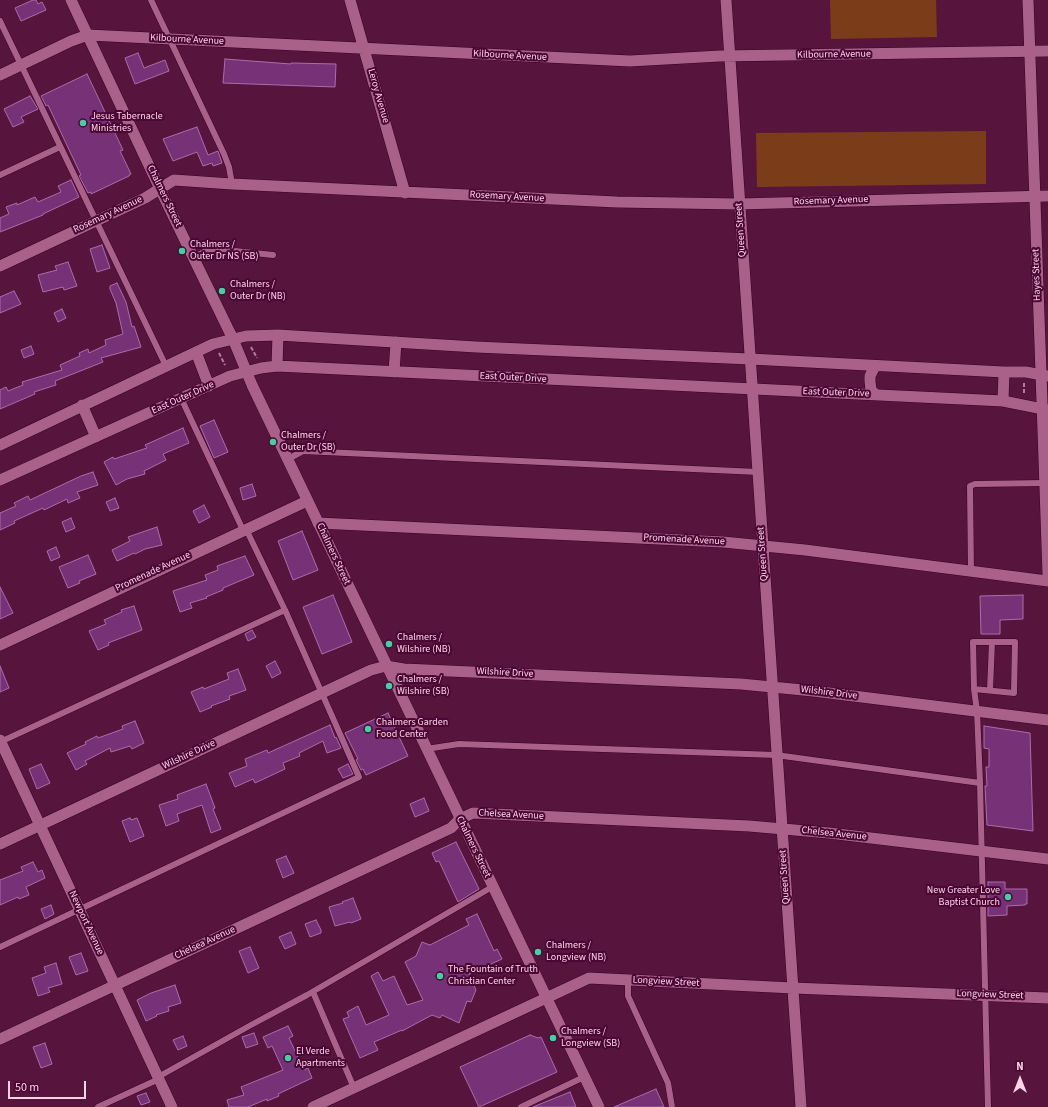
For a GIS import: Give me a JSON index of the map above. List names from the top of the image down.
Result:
{
  "streets": {
    "street": [
      "Kilbourne Avenue",
      "Leroy Avenue",
      "Chalmers Street",
      "Rosemary Avenue",
      "Queen Street",
      "Hayes Street",
      "East Outer Drive",
      "Promenade Avenue",
      "Wilshire Drive",
      "Chelsea Avenue",
      "Newport Avenue",
      "Longview Street"
    ]
  },
  "crossings": [
    ["Kilbourne Avenue", "Leroy Avenue"],
    ["Kilbourne Avenue", "Chalmers Street"],
    ["Kilbourne Avenue", "Queen Street"],
    ["Kilbourne Avenue", "Hayes Street"],
    ["Leroy Avenue", "Rosemary Avenue"],
    ["Chalmers Street", "Rosemary Avenue"],
    ["Chalmers Street", "East Outer Drive"],
    ["Chalmers Street", "Promenade Avenue"],
    ["Chalmers Street", "Wilshire Drive"],
    ["Chalmers Street", "Chelsea Avenue"],
    ["Chalmers Street", "Longview Street"],
    ["Rosemary Avenue", "Queen Street"],
    ["Rosemary Avenue", "Hayes Street"],
    ["Queen Street", "East Outer Drive"],
    ["Queen Street", "Promenade Avenue"],
    ["Queen Street", "Wilshire Drive"],
    ["Queen Street", "Chelsea Avenue"],
    ["Queen Street", "Longview Street"],
    ["Hayes Street", "East Outer Drive"],
    ["Wilshire Drive", "Newport Avenue"],
    ["Chelsea Avenue", "Newport Avenue"]
  ],
  "places": [
    "Jesus Tabernacle Ministries",
    "Chalmers / Outer Dr NS (SB)",
    "Chalmers / Outer Dr (NB)",
    "Chalmers / Outer Dr (SB)",
    "Chalmers / Wilshire (NB)",
    "Chalmers / Wilshire (SB)",
    "Chalmers Garden Food Center",
    "New Greater Love Baptist Church",
    "Chalmers / Longview (NB)",
    "The Fountain of Truth Christian Center",
    "Chalmers / Longview (SB)",
    "El Verde Apartments"
  ],
  "scale_bar": "50 m",
  "north": "top"
}
